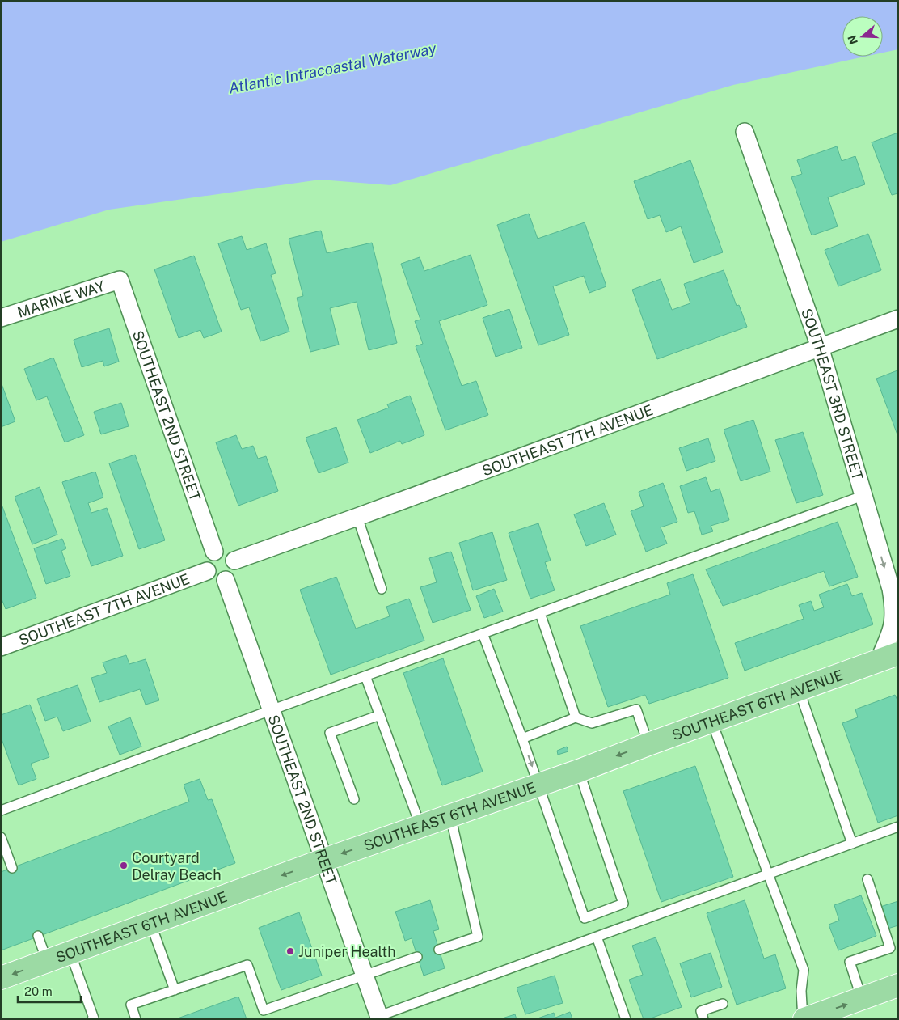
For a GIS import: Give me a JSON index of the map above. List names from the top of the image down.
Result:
{
  "streets": {
    "main road": ["SOUTHEAST 6TH AVENUE"],
    "street": [
      "MARINE WAY",
      "SOUTHEAST 3RD STREET",
      "SOUTHEAST 2ND STREET",
      "SOUTHEAST 7TH AVENUE"
    ]
  },
  "crossings": [
    ["MARINE WAY", "SOUTHEAST 2ND STREET"],
    ["SOUTHEAST 3RD STREET", "SOUTHEAST 7TH AVENUE"],
    ["SOUTHEAST 3RD STREET", "SOUTHEAST 6TH AVENUE"],
    ["SOUTHEAST 2ND STREET", "SOUTHEAST 7TH AVENUE"],
    ["SOUTHEAST 2ND STREET", "SOUTHEAST 6TH AVENUE"]
  ],
  "one_way": ["SOUTHEAST 6TH AVENUE"],
  "water": ["Atlantic Intracoastal Waterway"],
  "places": ["Courtyard Delray Beach", "Juniper Health"],
  "scale_bar": "20 m",
  "north": "left"
}
